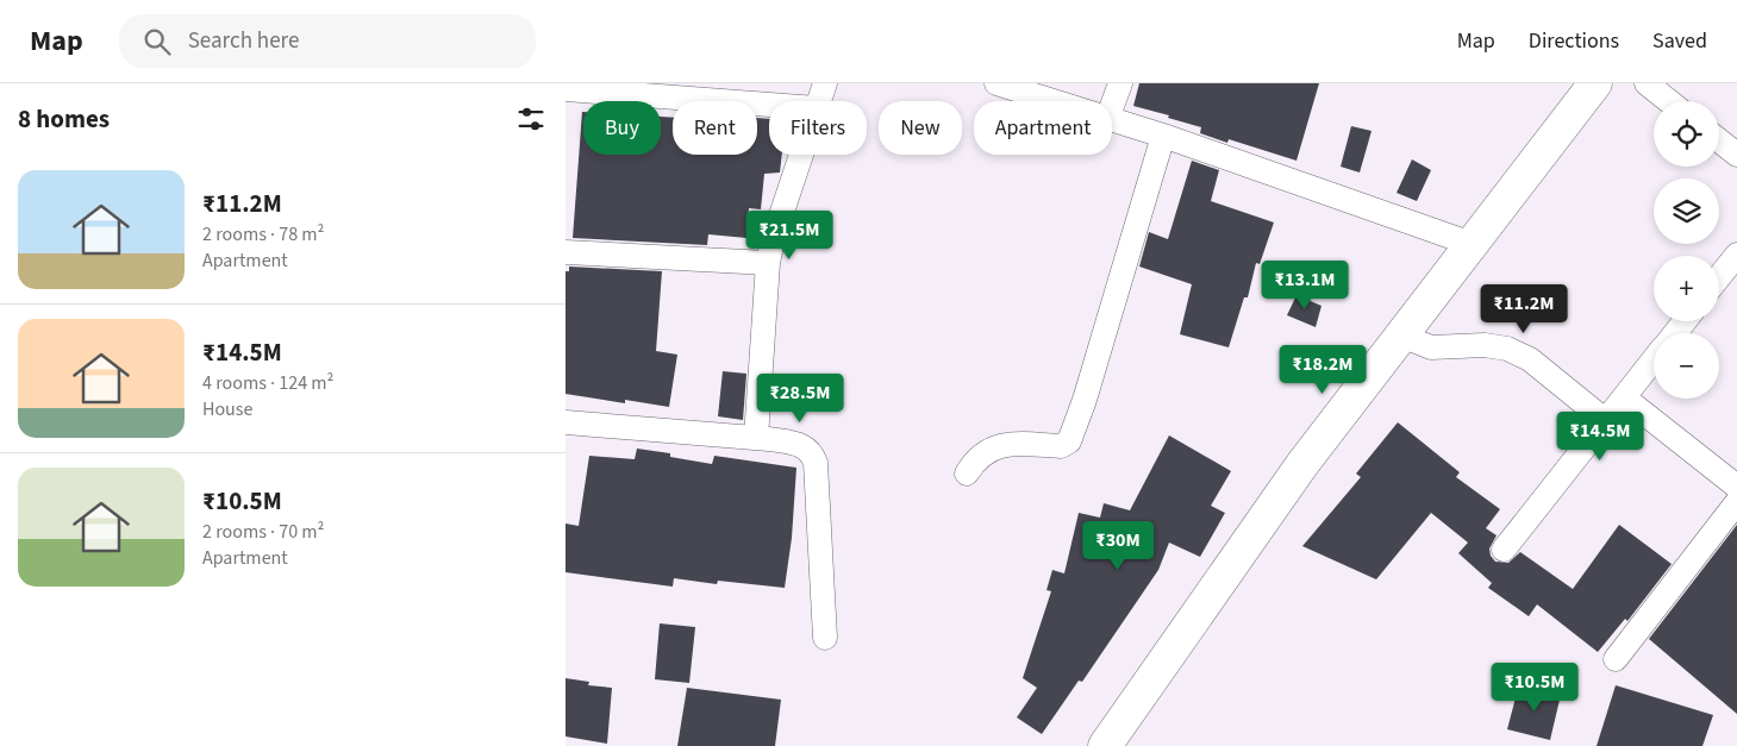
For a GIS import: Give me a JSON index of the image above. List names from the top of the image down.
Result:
{
  "page": {
    "header": "Map",
    "search": "Search here",
    "nav": ["Map", "Directions", "Saved"],
    "heading": "8 homes",
    "map_buttons": ["+", "−"],
    "chip": [
      "Buy",
      "Rent",
      "Filters",
      "New",
      "Apartment"
    ],
    "list": [
      {
        "name": "₹11.2M",
        "note": "2 rooms · 78 m² · Apartment"
      },
      {
        "name": "₹14.5M",
        "note": "4 rooms · 124 m² · House"
      },
      {
        "name": "₹10.5M",
        "note": "2 rooms · 70 m² · Apartment"
      }
    ],
    "price": [
      "₹21.5M",
      "₹13.1M",
      "₹11.2M",
      "₹18.2M",
      "₹28.5M",
      "₹14.5M",
      "₹30M",
      "₹10.5M"
    ]
  }
}
